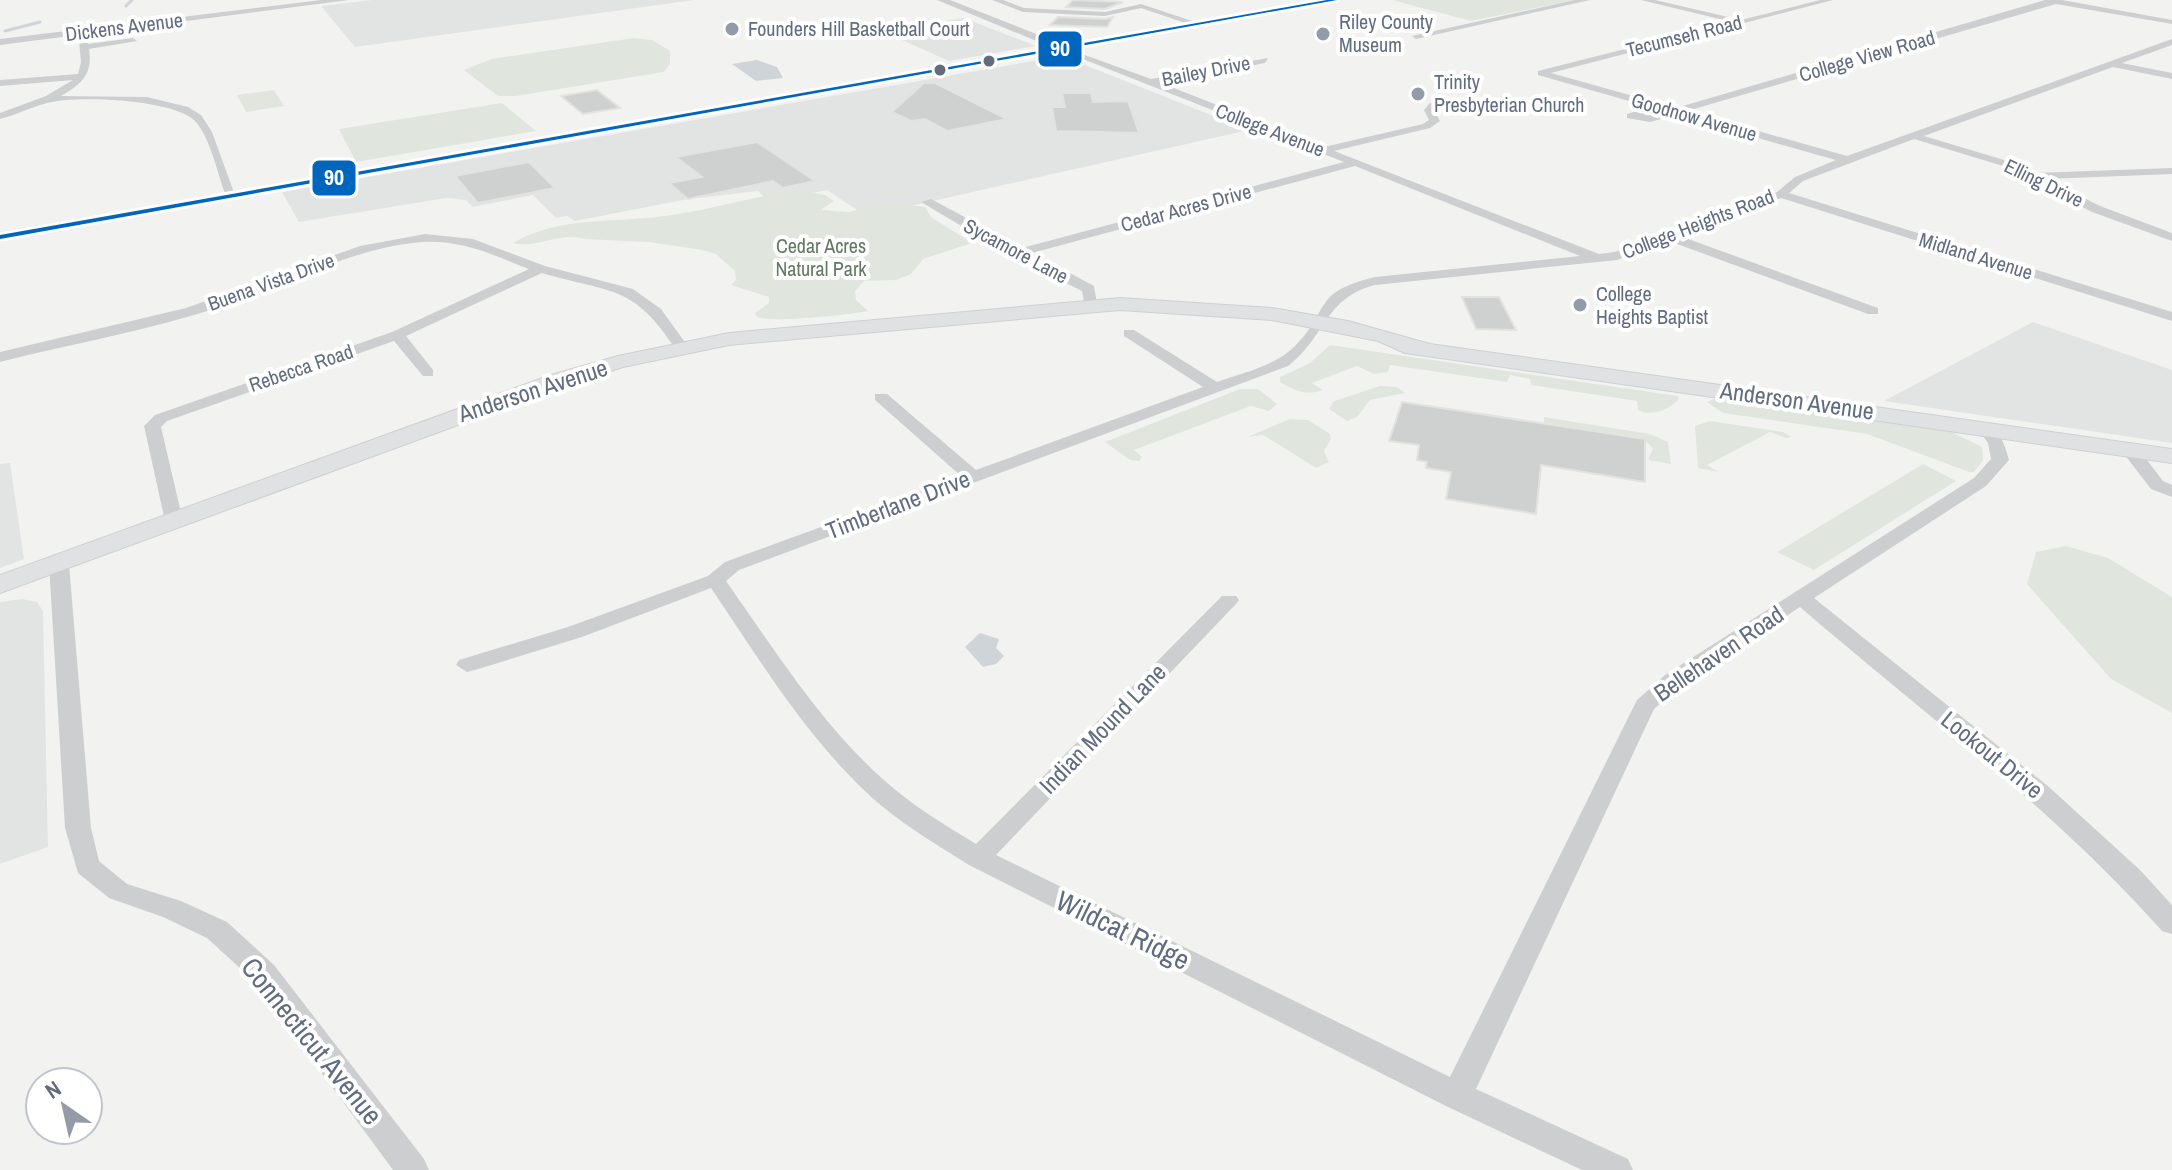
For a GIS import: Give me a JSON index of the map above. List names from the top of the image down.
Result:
{
  "streets": {
    "main road": ["Anderson Avenue"],
    "street": [
      "Dickens Avenue",
      "Tecumseh Road",
      "College View Road",
      "Bailey Drive",
      "Goodnow Avenue",
      "College Avenue",
      "Elling Drive",
      "Cedar Acres Drive",
      "College Heights Road",
      "Sycamore Lane",
      "Midland Avenue",
      "Buena Vista Drive",
      "Rebecca Road",
      "Timberlane Drive",
      "Bellehaven Road",
      "Indian Mound Lane",
      "Lookout Drive",
      "Wildcat Ridge",
      "Connecticut Avenue"
    ]
  },
  "crossings": [
    ["Tecumseh Road", "Goodnow Avenue"],
    ["College View Road", "Goodnow Avenue"],
    ["Bailey Drive", "College Avenue"],
    ["Goodnow Avenue", "College Heights Road"],
    ["College Avenue", "Cedar Acres Drive"],
    ["College Avenue", "College Heights Road"],
    ["Elling Drive", "College Heights Road"],
    ["Cedar Acres Drive", "Sycamore Lane"],
    ["College Heights Road", "Midland Avenue"],
    ["College Heights Road", "Anderson Avenue"],
    ["College Heights Road", "Timberlane Drive"],
    ["Sycamore Lane", "Anderson Avenue"],
    ["Buena Vista Drive", "Rebecca Road"],
    ["Buena Vista Drive", "Anderson Avenue"],
    ["Rebecca Road", "Anderson Avenue"],
    ["Anderson Avenue", "Timberlane Drive"],
    ["Anderson Avenue", "Bellehaven Road"],
    ["Anderson Avenue", "Connecticut Avenue"],
    ["Timberlane Drive", "Wildcat Ridge"],
    ["Bellehaven Road", "Lookout Drive"],
    ["Bellehaven Road", "Wildcat Ridge"],
    ["Indian Mound Lane", "Wildcat Ridge"]
  ],
  "parks": ["Cedar Acres Natural Park"],
  "places": [
    "Founders Hill Basketball Court",
    "Riley County Museum",
    "Trinity Presbyterian Church",
    "College Heights Baptist"
  ],
  "lines": ["transit line 90"],
  "north": "top left"
}
